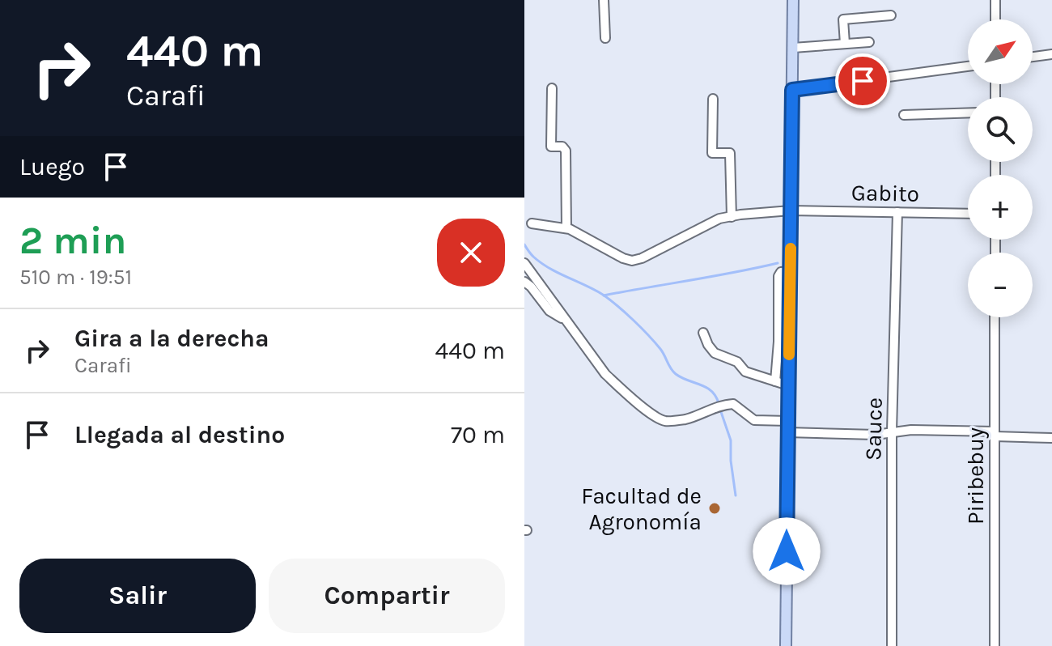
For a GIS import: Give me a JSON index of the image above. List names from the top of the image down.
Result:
{
  "streets": {
    "street": ["Gabito", "Sauce", "Piribebuy"]
  },
  "crossings": [
    ["Gabito", "Sauce"]
  ],
  "places": ["Facultad de Agronomía"],
  "north": "top right",
  "page": {
    "turn": ["440 m", "Carafi"],
    "map_buttons": ["+", "−"],
    "then": "Luego",
    "heading": ["2 min", "510 m · 19:51"],
    "list": [
      {
        "name": "Gira a la derecha",
        "note": "Carafi",
        "value": "440 m"
      },
      {
        "name": "Llegada al destino",
        "value": "70 m"
      }
    ],
    "buttons": ["Salir", "Compartir"]
  }
}
